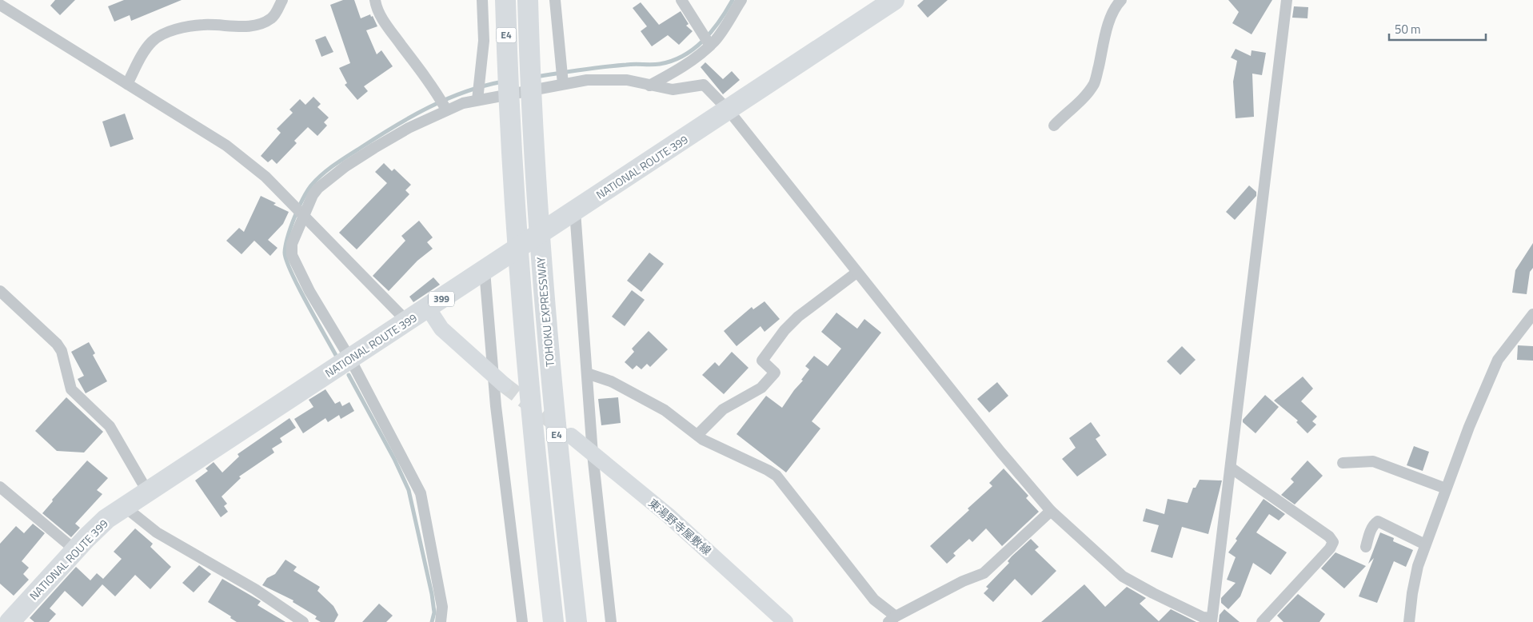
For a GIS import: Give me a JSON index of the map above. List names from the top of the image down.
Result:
{
  "streets": {
    "highway": [
      "E4",
      "NATIONAL ROUTE 399",
      "399",
      "TOHOKU EXPRESSWAY"
    ],
    "main road": ["東湯野寺屋敷線"]
  },
  "scale_bar": "50 m"
}
